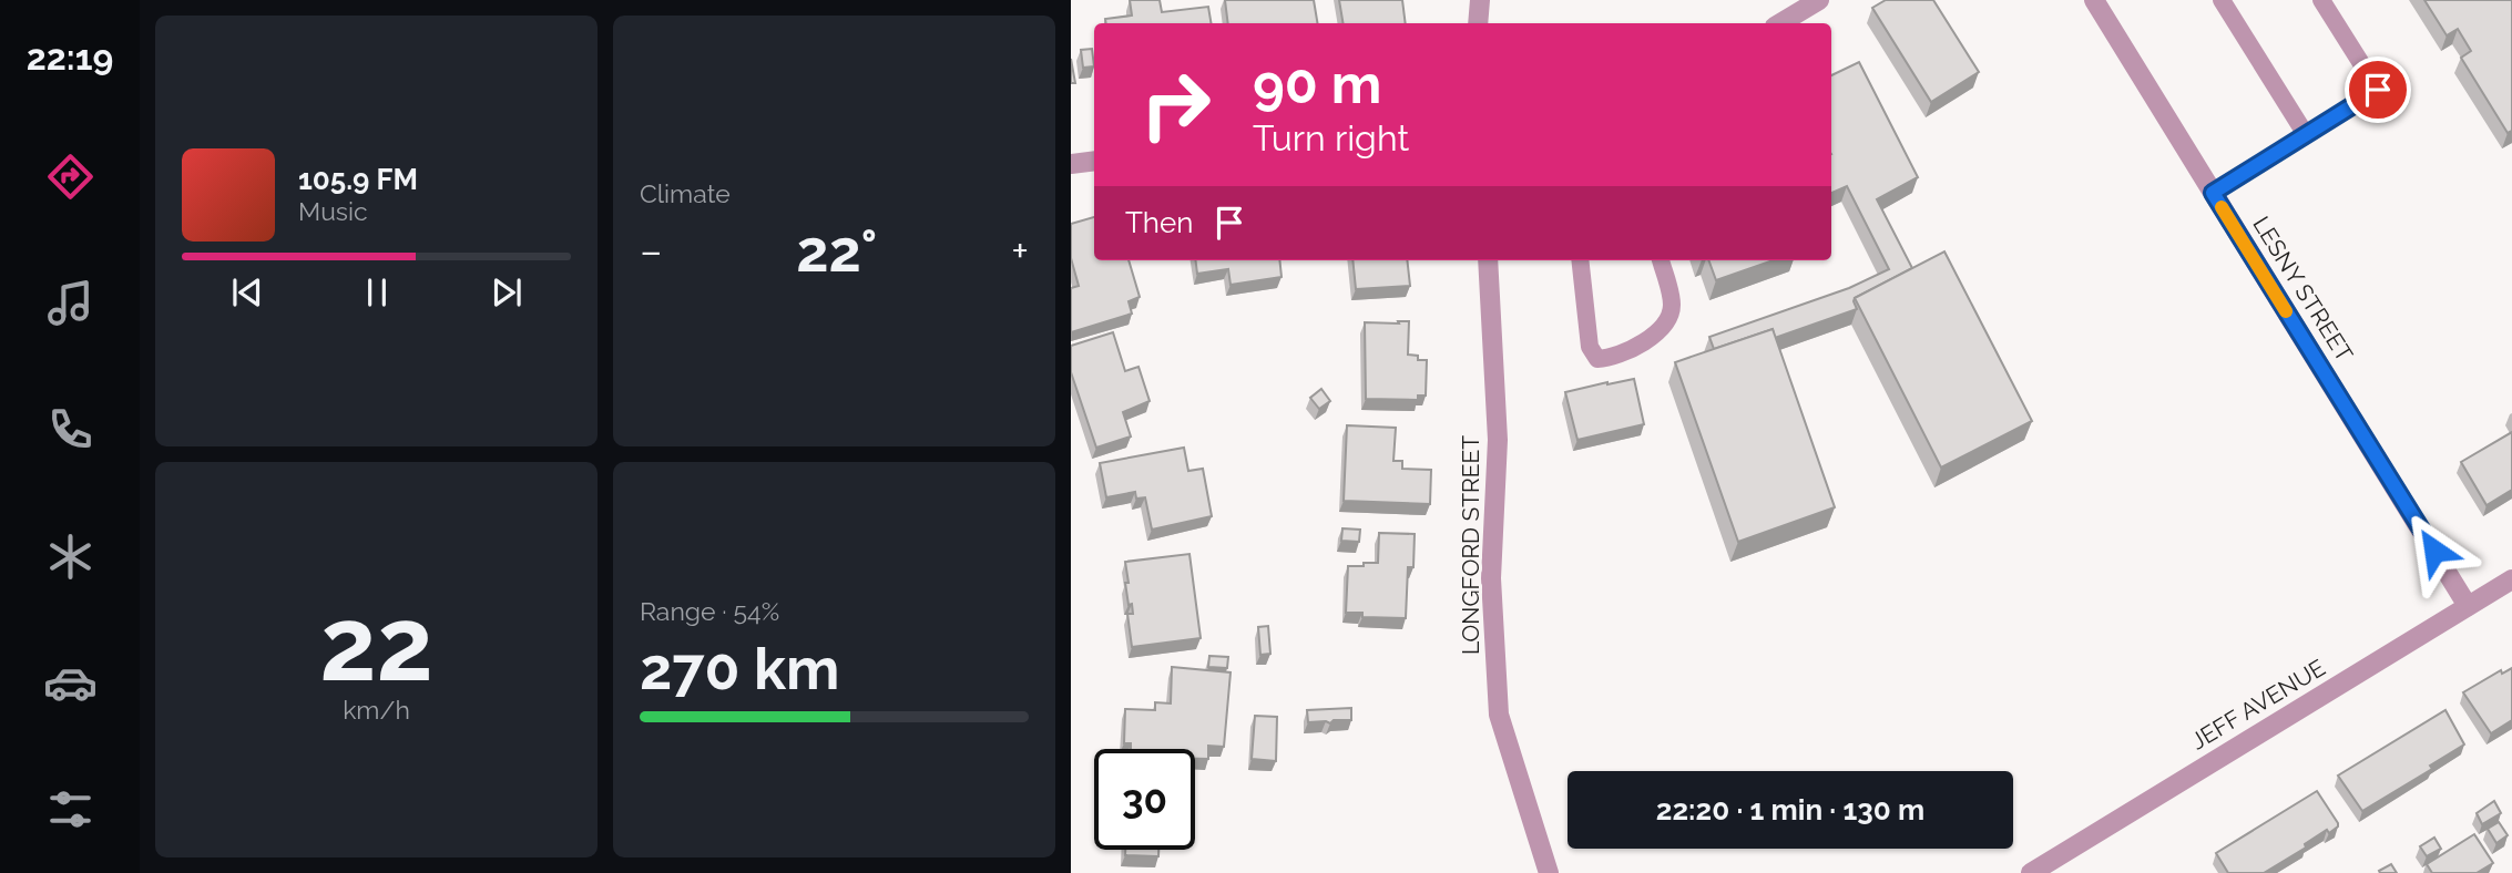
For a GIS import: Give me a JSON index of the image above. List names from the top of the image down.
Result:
{
  "streets": {
    "street": ["LESNY STREET", "LONGFORD STREET", "JEFF AVENUE"]
  },
  "crossings": [
    ["LESNY STREET", "JEFF AVENUE"]
  ],
  "page": {
    "tabs": "22:19",
    "tile": [
      "Climate",
      ["22", "km/h"],
      ["Range · 54%", "270 km"]
    ],
    "turn": ["90 m", "Turn right"],
    "song": ["105.9 FM", "Music"],
    "then": "Then",
    "heat": ["−", "22°", "+"],
    "limit": "30",
    "trip": "22:20 · 1 min · 130 m"
  }
}
